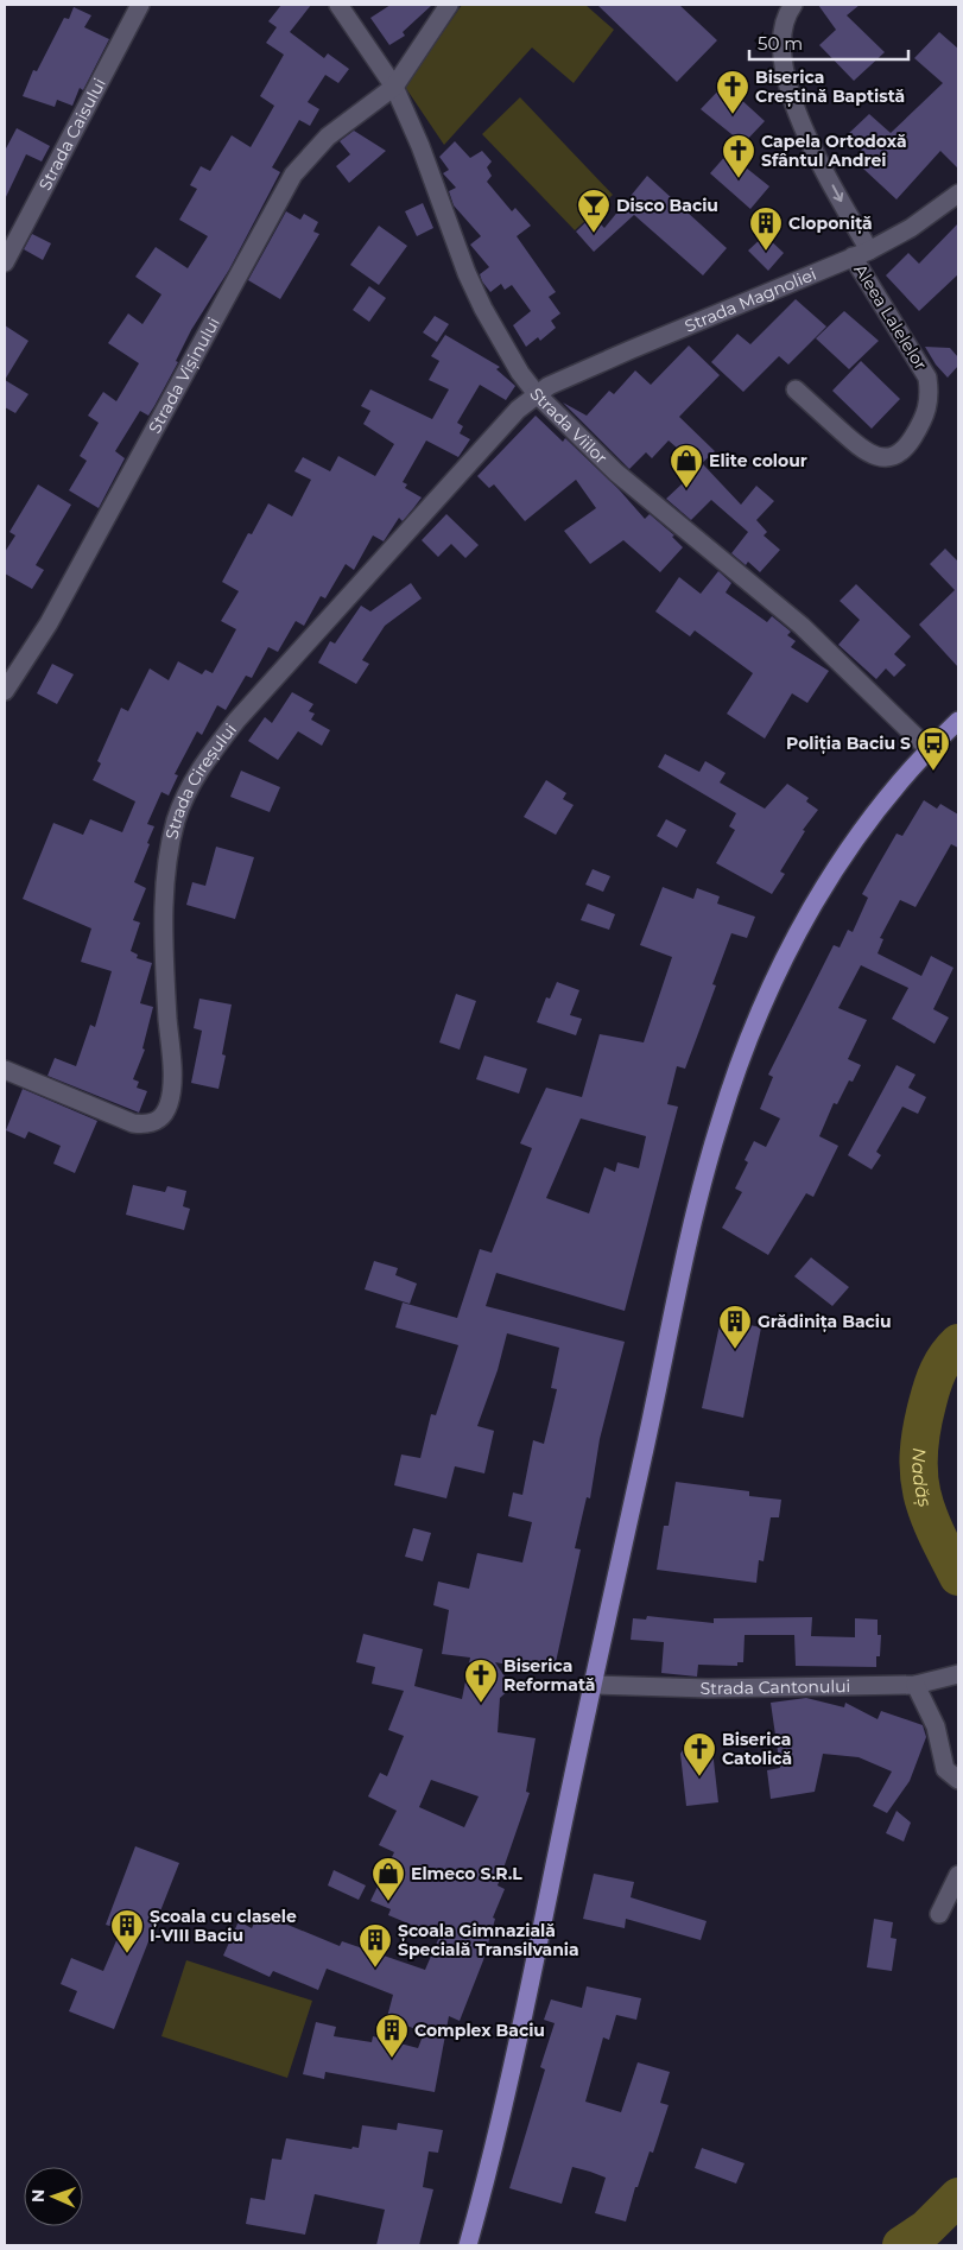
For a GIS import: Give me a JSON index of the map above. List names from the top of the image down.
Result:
{
  "streets": {
    "street": [
      "Strada Caisului",
      "Strada Magnoliei",
      "Aleea Lalelelor",
      "Strada Vișinului",
      "Strada Viilor",
      "Strada Cireșului",
      "Strada Cantonului"
    ]
  },
  "crossings": [
    ["Strada Magnoliei", "Aleea Lalelelor"],
    ["Strada Magnoliei", "Strada Viilor"],
    ["Strada Magnoliei", "Strada Cireșului"],
    ["Strada Vișinului", "Strada Viilor"],
    ["Strada Viilor", "Strada Cireșului"]
  ],
  "one_way": ["Aleea Lalelelor"],
  "water": ["Nadăș"],
  "places": {
    "church": [
      "Biserica Creștină Baptistă",
      "Capela Ortodoxă Sfântul Andrei",
      "Biserica Reformată",
      "Biserica Catolică"
    ],
    "bar": ["Disco Baciu"],
    "building": [
      "Cloponiță",
      "Grădinița Baciu",
      "Școala cu clasele I-VIII Baciu",
      "Școala Gimnazială Specială Transilvania",
      "Complex Baciu"
    ],
    "shop": ["Elite colour", "Elmeco S.R.L"],
    "bus stop": ["Poliția Baciu S"]
  },
  "scale_bar": "50 m",
  "north": "left"
}
